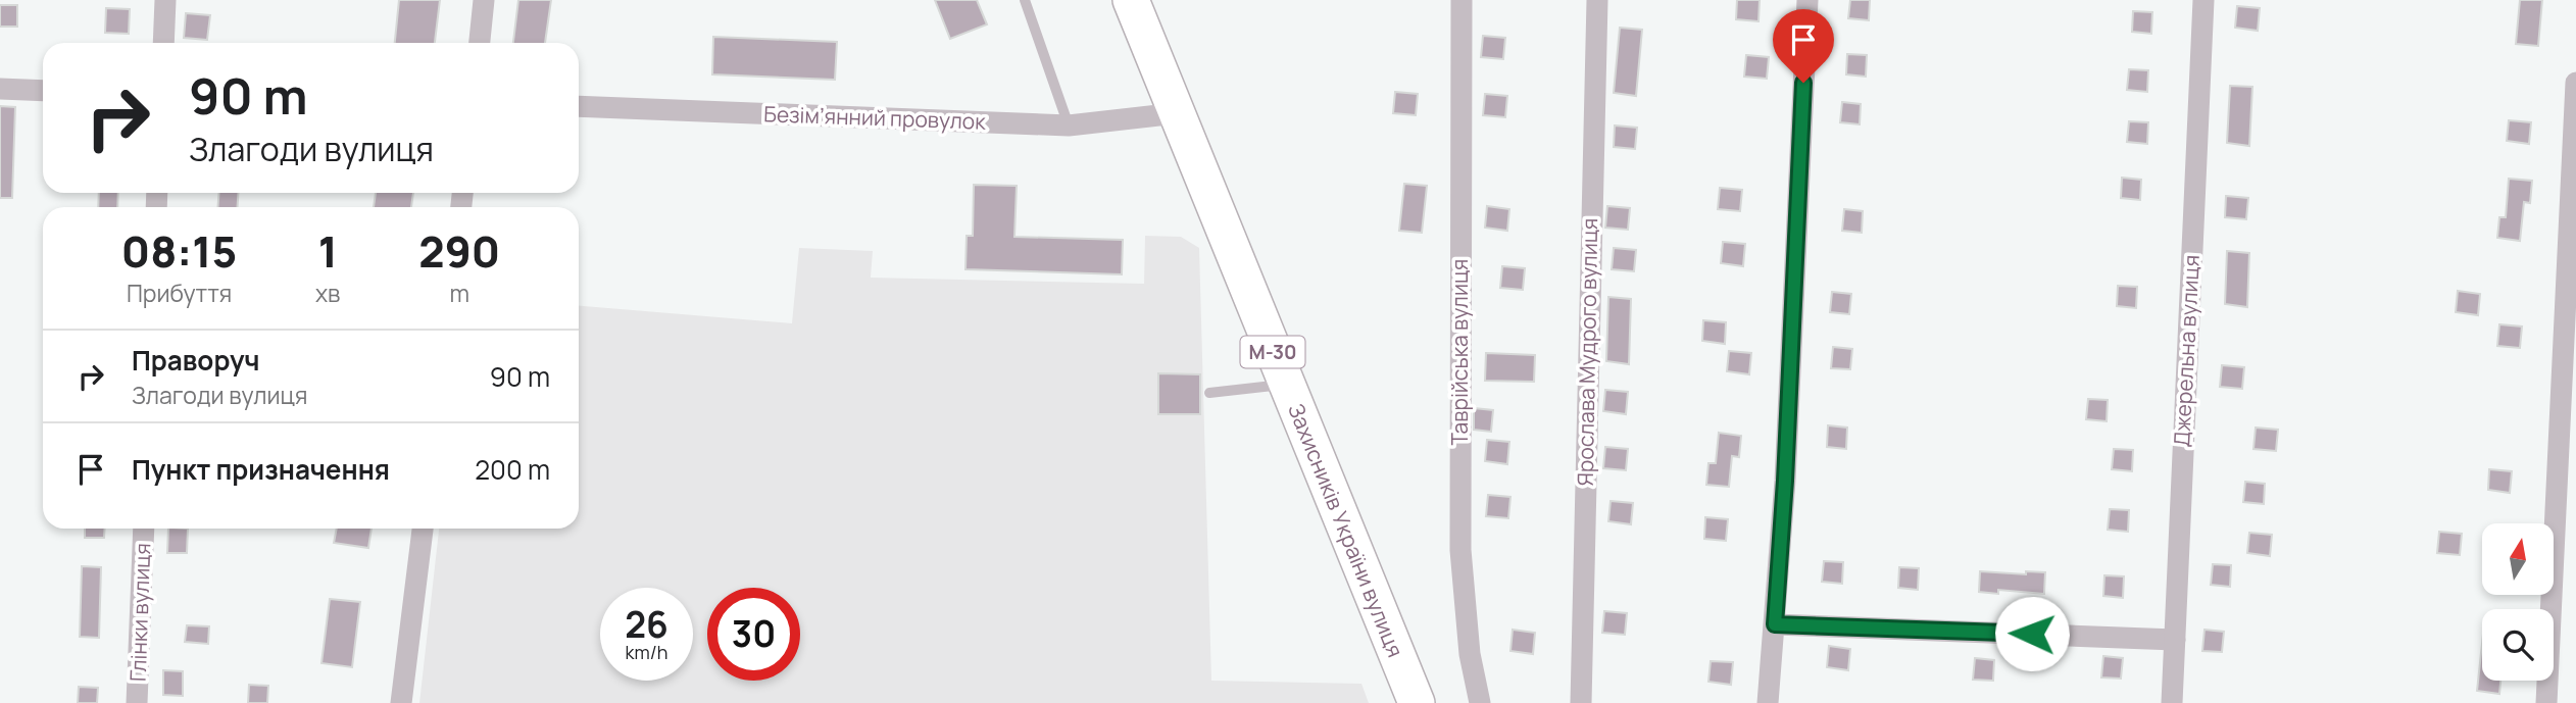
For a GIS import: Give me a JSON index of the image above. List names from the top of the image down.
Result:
{
  "streets": {
    "highway": ["М-30", "Захисників України вулиця"],
    "street": [
      "Безімʼянний провулок",
      "Джерельна вулиця",
      "Таврійська вулиця",
      "Ярослава Мудрого вулиця",
      "Глінки вулиця"
    ]
  },
  "crossings": [
    ["Безімʼянний провулок", "Захисників України вулиця"]
  ],
  "north": "top",
  "page": {
    "turn": ["90 m", "Злагоди вулиця"],
    "eta": [
      "08:15",
      "Прибуття",
      "1",
      "хв",
      "290",
      "m"
    ],
    "list": [
      {
        "name": "Праворуч",
        "note": "Злагоди вулиця",
        "value": "90 m"
      },
      {
        "name": "Пункт призначення",
        "value": "200 m"
      }
    ],
    "speed": "26 km/h",
    "limit": "30"
  }
}
